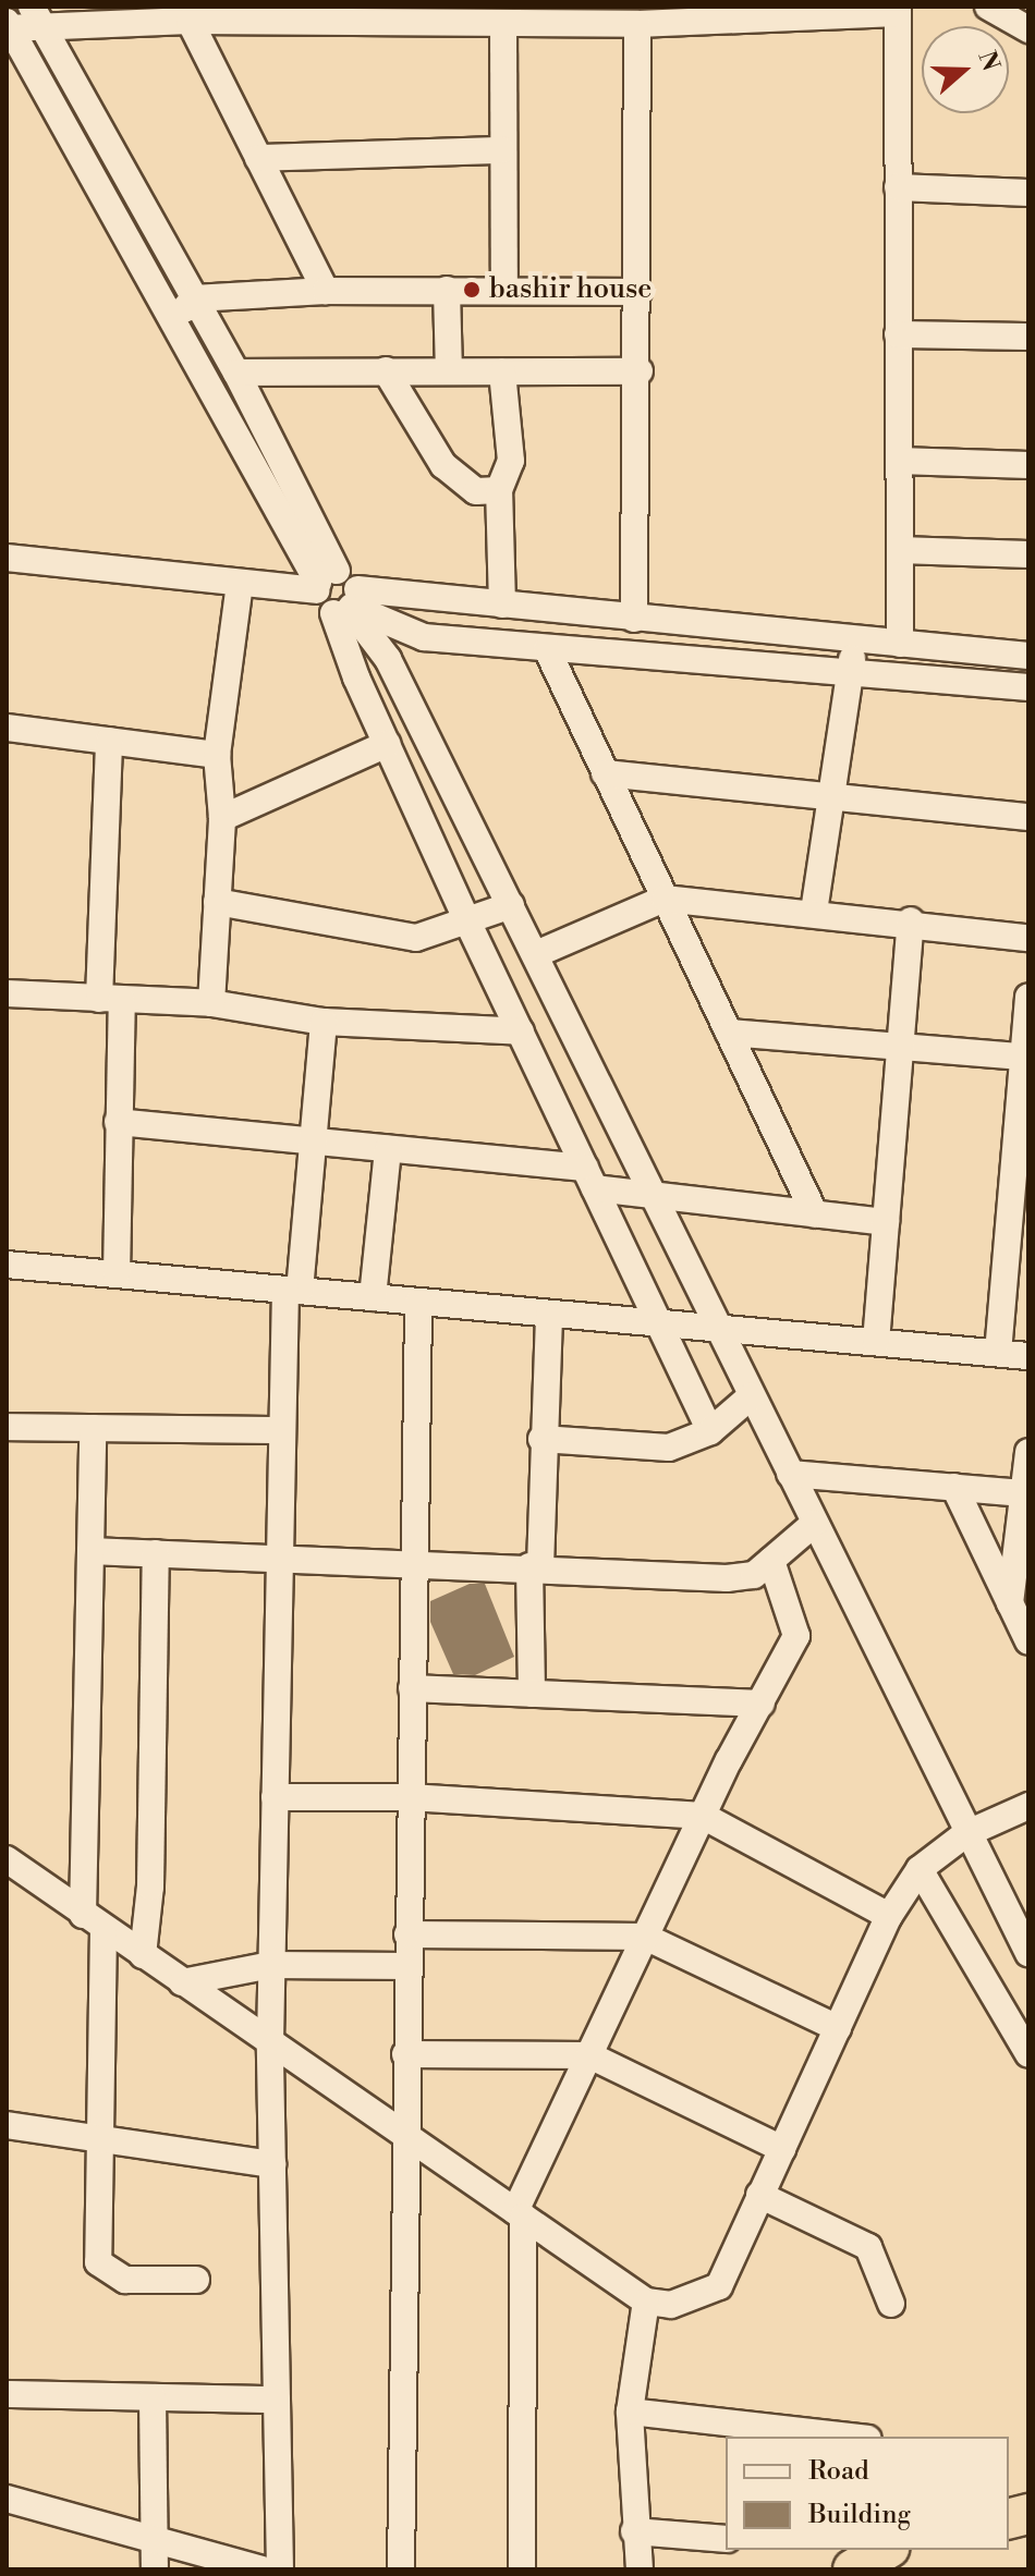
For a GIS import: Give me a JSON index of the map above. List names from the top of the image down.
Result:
{
  "places": ["bashir house"],
  "legend": ["Road", "Building"],
  "north": "right"
}
